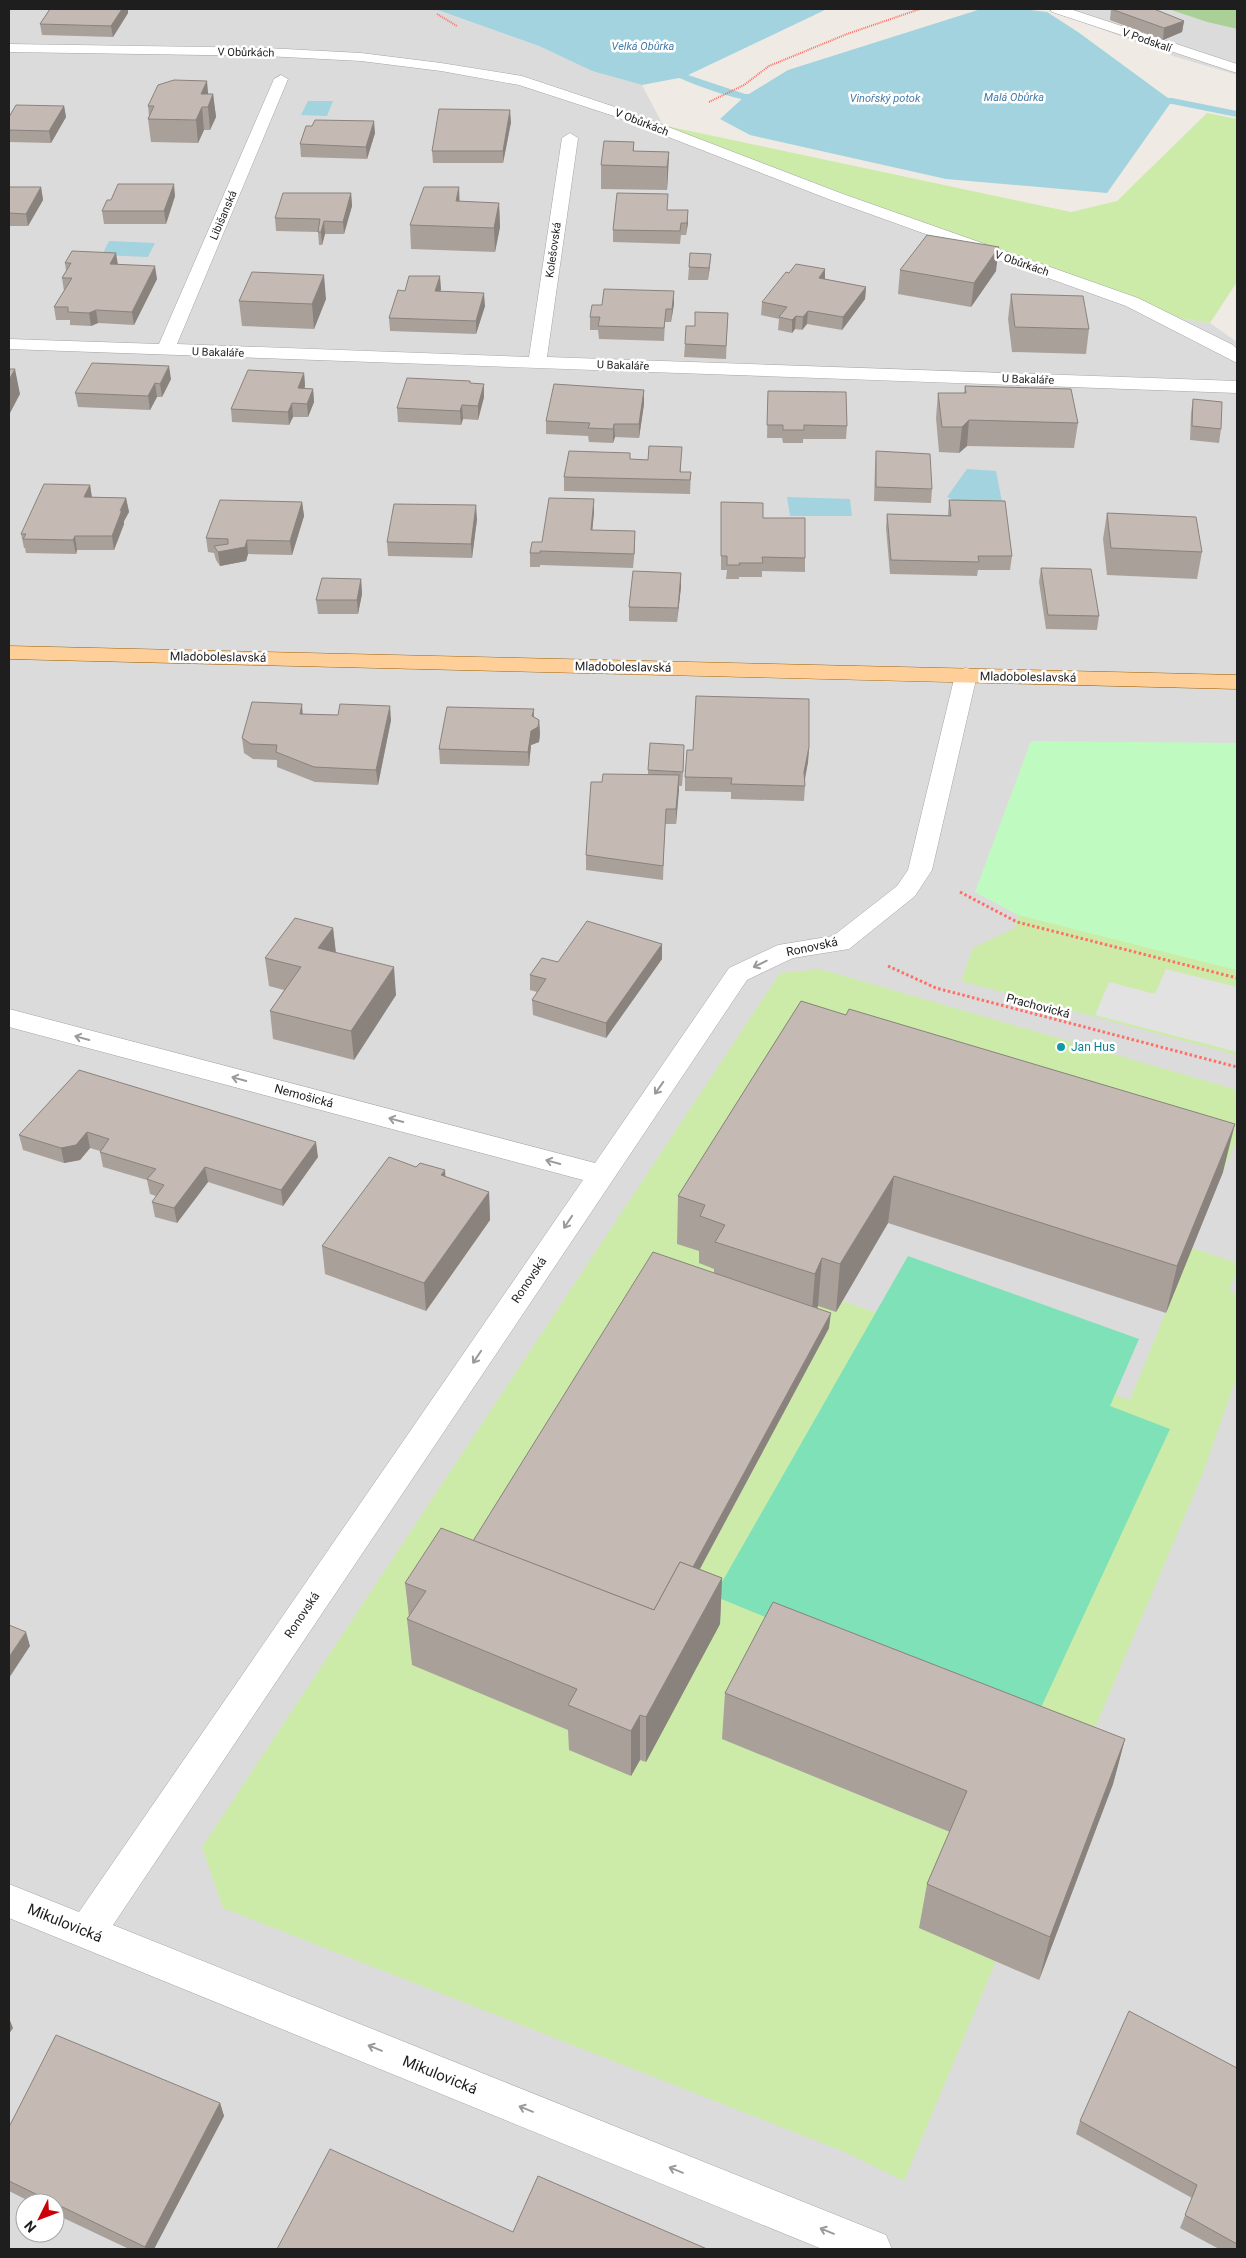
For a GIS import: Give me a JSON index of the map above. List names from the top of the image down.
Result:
{
  "streets": {
    "main road": ["Mladoboleslavská"],
    "street": [
      "V Podskalí",
      "V Obůrkách",
      "Libišanská",
      "Kolešovská",
      "U Bakaláře",
      "Ronovská",
      "Nemošická",
      "Mikulovická"
    ],
    "path": ["Prachovická"]
  },
  "crossings": [
    ["Libišanská", "U Bakaláře"],
    ["Kolešovská", "U Bakaláře"],
    ["Mladoboleslavská", "Ronovská"],
    ["Ronovská", "Prachovická"],
    ["Ronovská", "Nemošická"],
    ["Ronovská", "Mikulovická"]
  ],
  "one_way": ["Ronovská", "Nemošická", "Mikulovická"],
  "water": ["Velká Obůrka", "Malá Obůrka", "Vinořský potok"],
  "places": ["Jan Hus"],
  "north": "bottom left"
}
